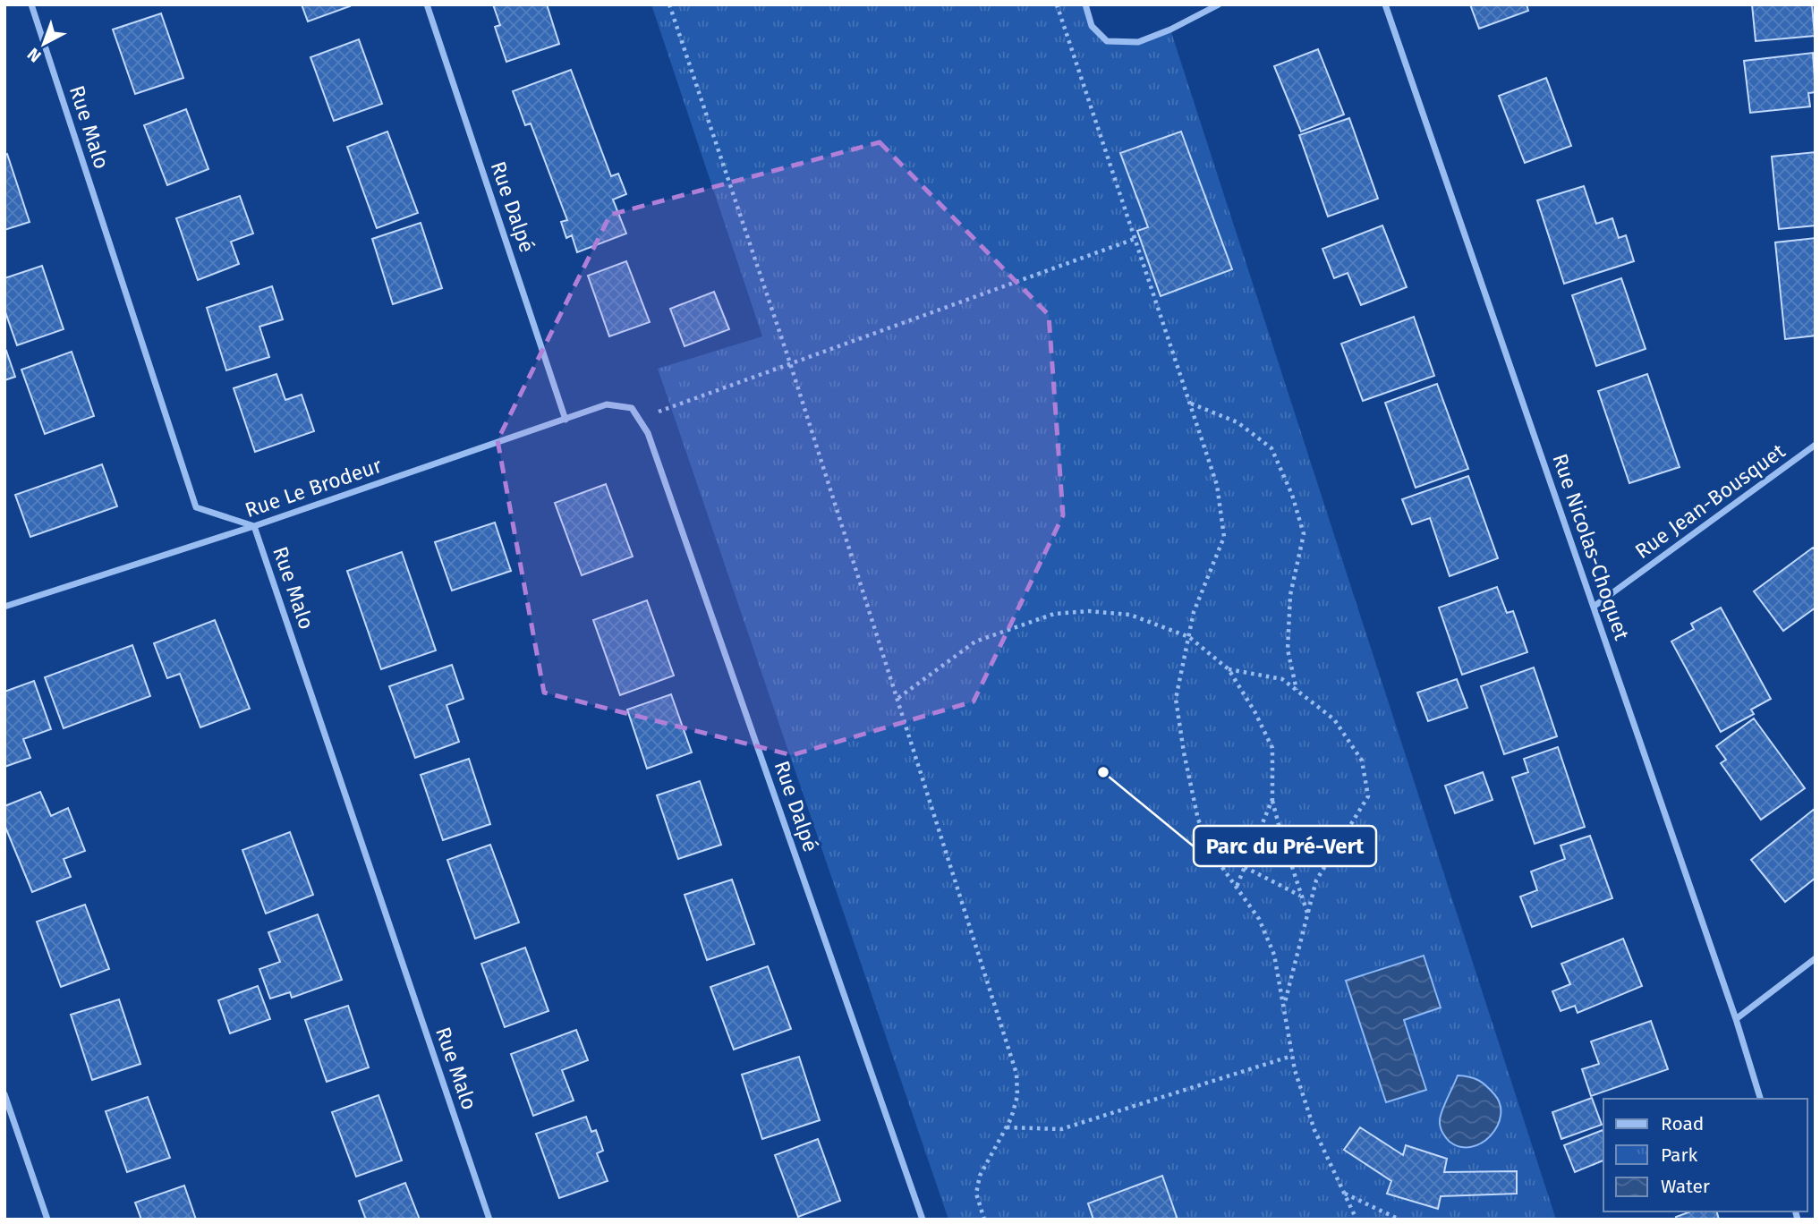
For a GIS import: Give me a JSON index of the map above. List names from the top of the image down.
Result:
{
  "streets": {
    "street": [
      "Rue Malo",
      "Rue Dalpé",
      "Rue Le Brodeur",
      "Rue Jean-Bousquet",
      "Rue Nicolas-Choquet"
    ]
  },
  "crossings": [
    ["Rue Malo", "Rue Le Brodeur"],
    ["Rue Dalpé", "Rue Le Brodeur"],
    ["Rue Jean-Bousquet", "Rue Nicolas-Choquet"]
  ],
  "places": ["Parc du Pré-Vert"],
  "legend": ["Road", "Park", "Water"],
  "north": "bottom left"
}
